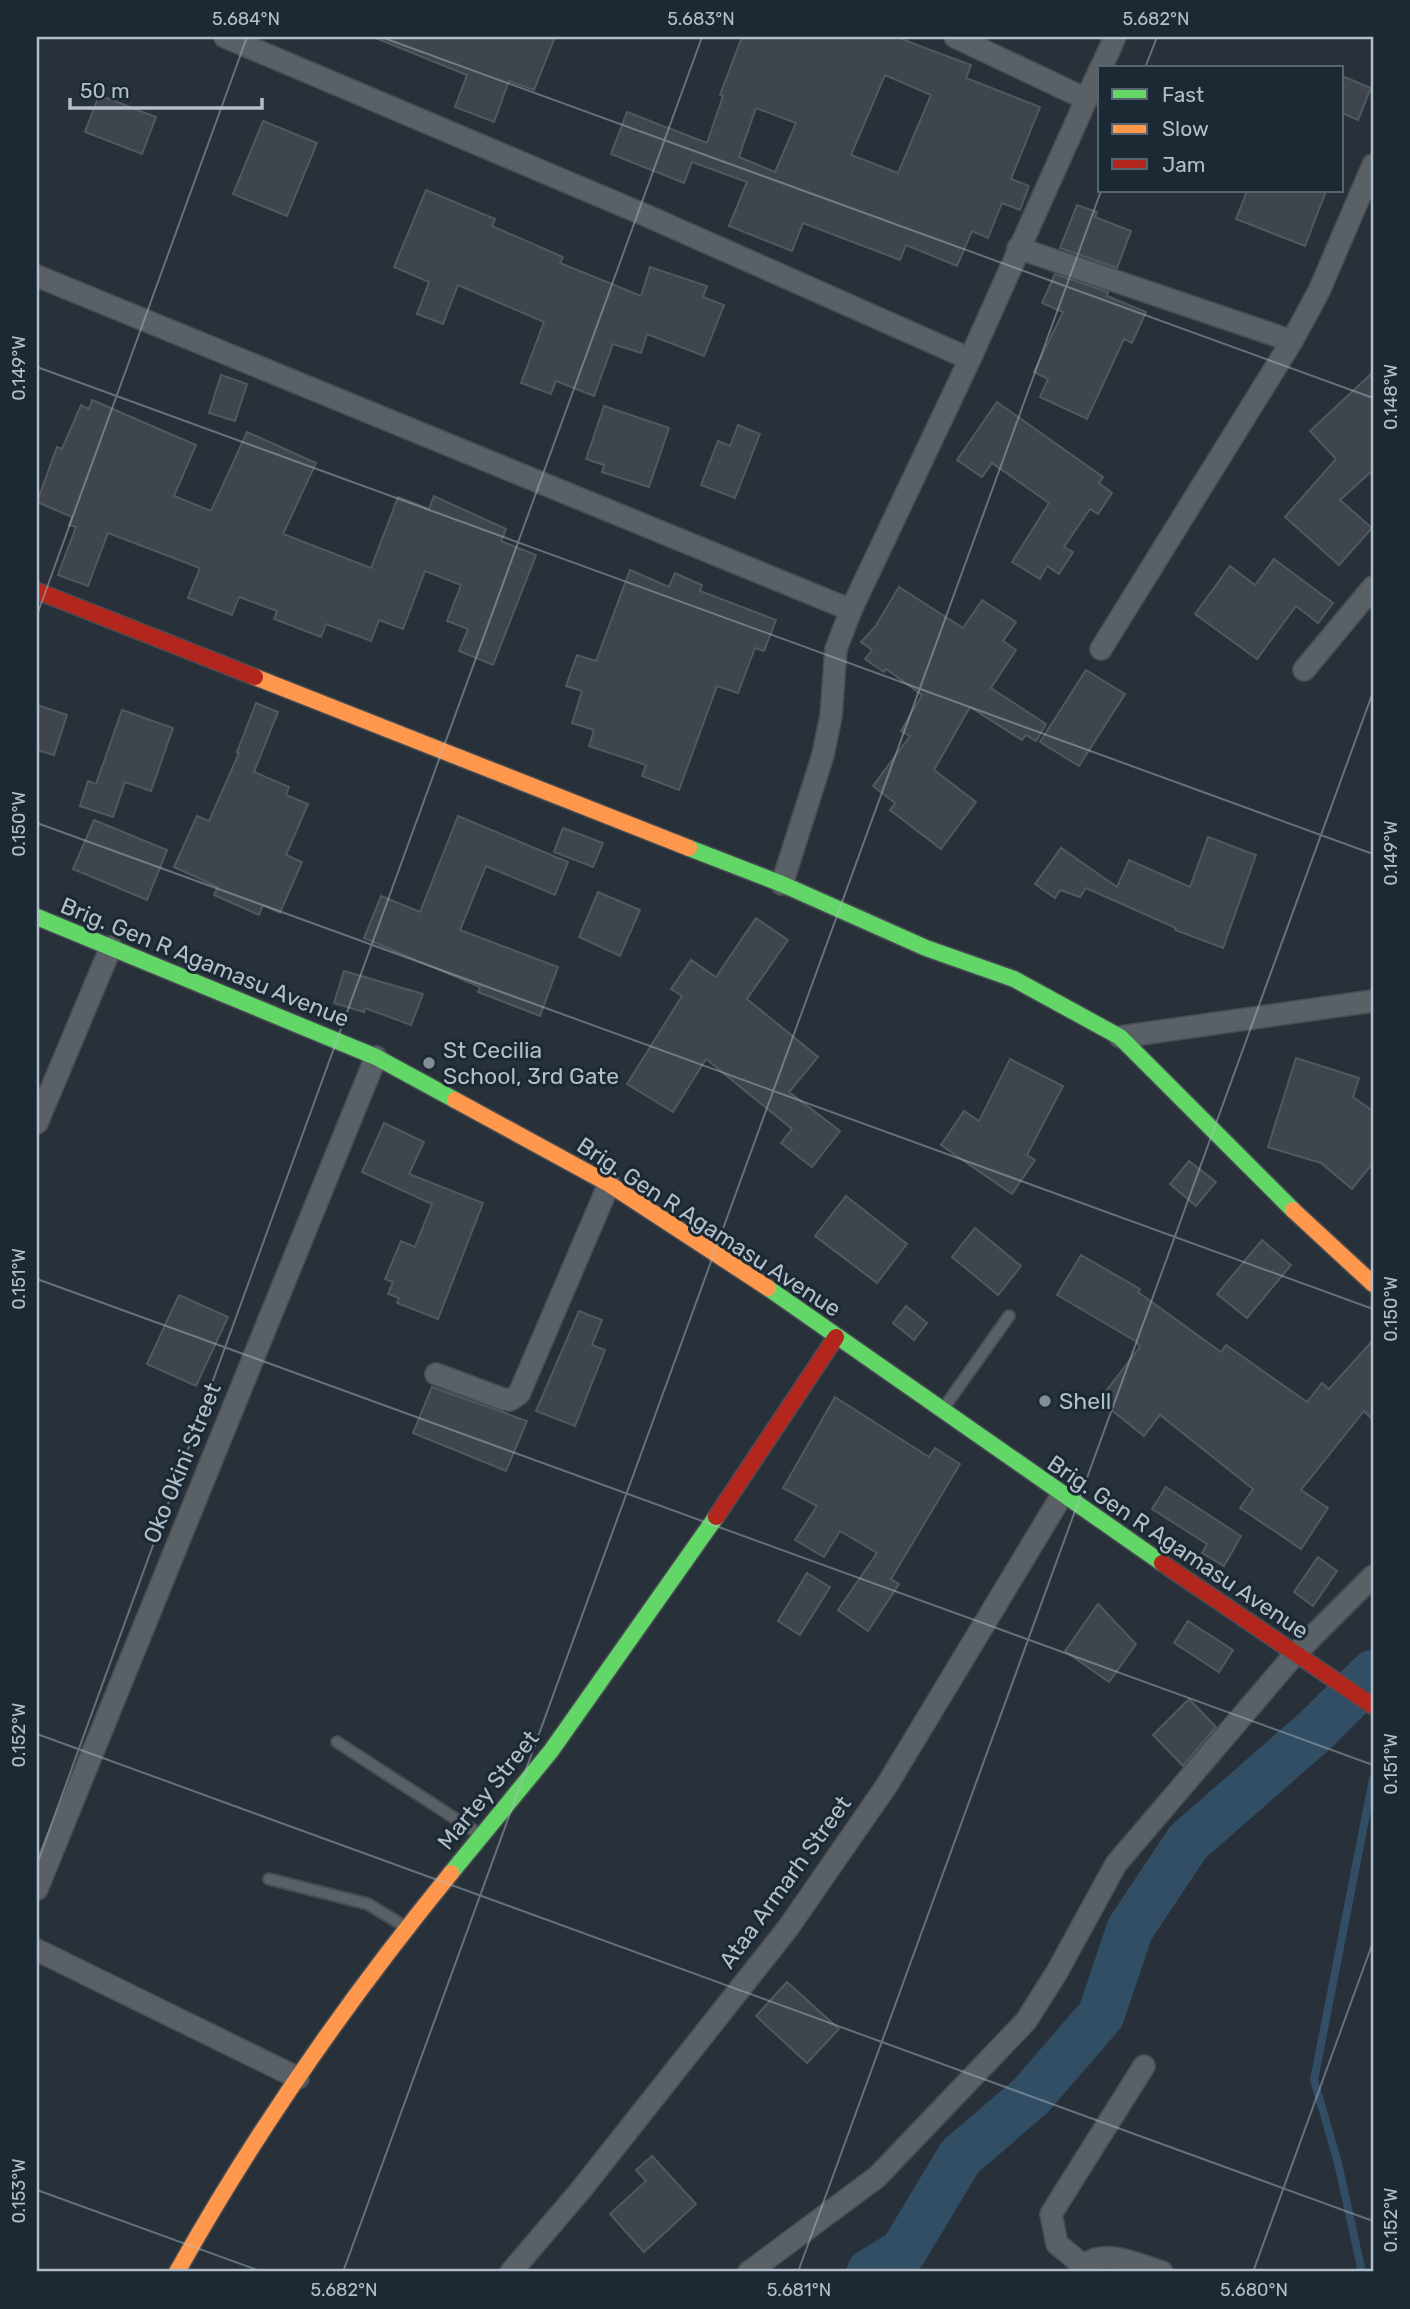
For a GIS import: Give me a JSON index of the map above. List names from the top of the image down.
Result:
{
  "streets": {
    "street": [
      "Brig. Gen R Agamasu Avenue",
      "Oko Okini Street",
      "Martey Street",
      "Ataa Armarh Street"
    ]
  },
  "crossings": [
    ["Brig. Gen R Agamasu Avenue", "Oko Okini Street"],
    ["Brig. Gen R Agamasu Avenue", "Martey Street"],
    ["Brig. Gen R Agamasu Avenue", "Ataa Armarh Street"]
  ],
  "places": ["St Cecilia School, 3rd Gate", "Shell"],
  "legend": ["Fast", "Slow", "Jam"],
  "scale_bar": "50 m",
  "coordinates": [
    "5.684°N",
    "5.683°N",
    "5.682°N",
    "0.149°W",
    "0.148°W",
    "0.150°W",
    "0.151°W",
    "0.152°W",
    "0.153°W",
    "5.681°N",
    "5.680°N"
  ]
}
